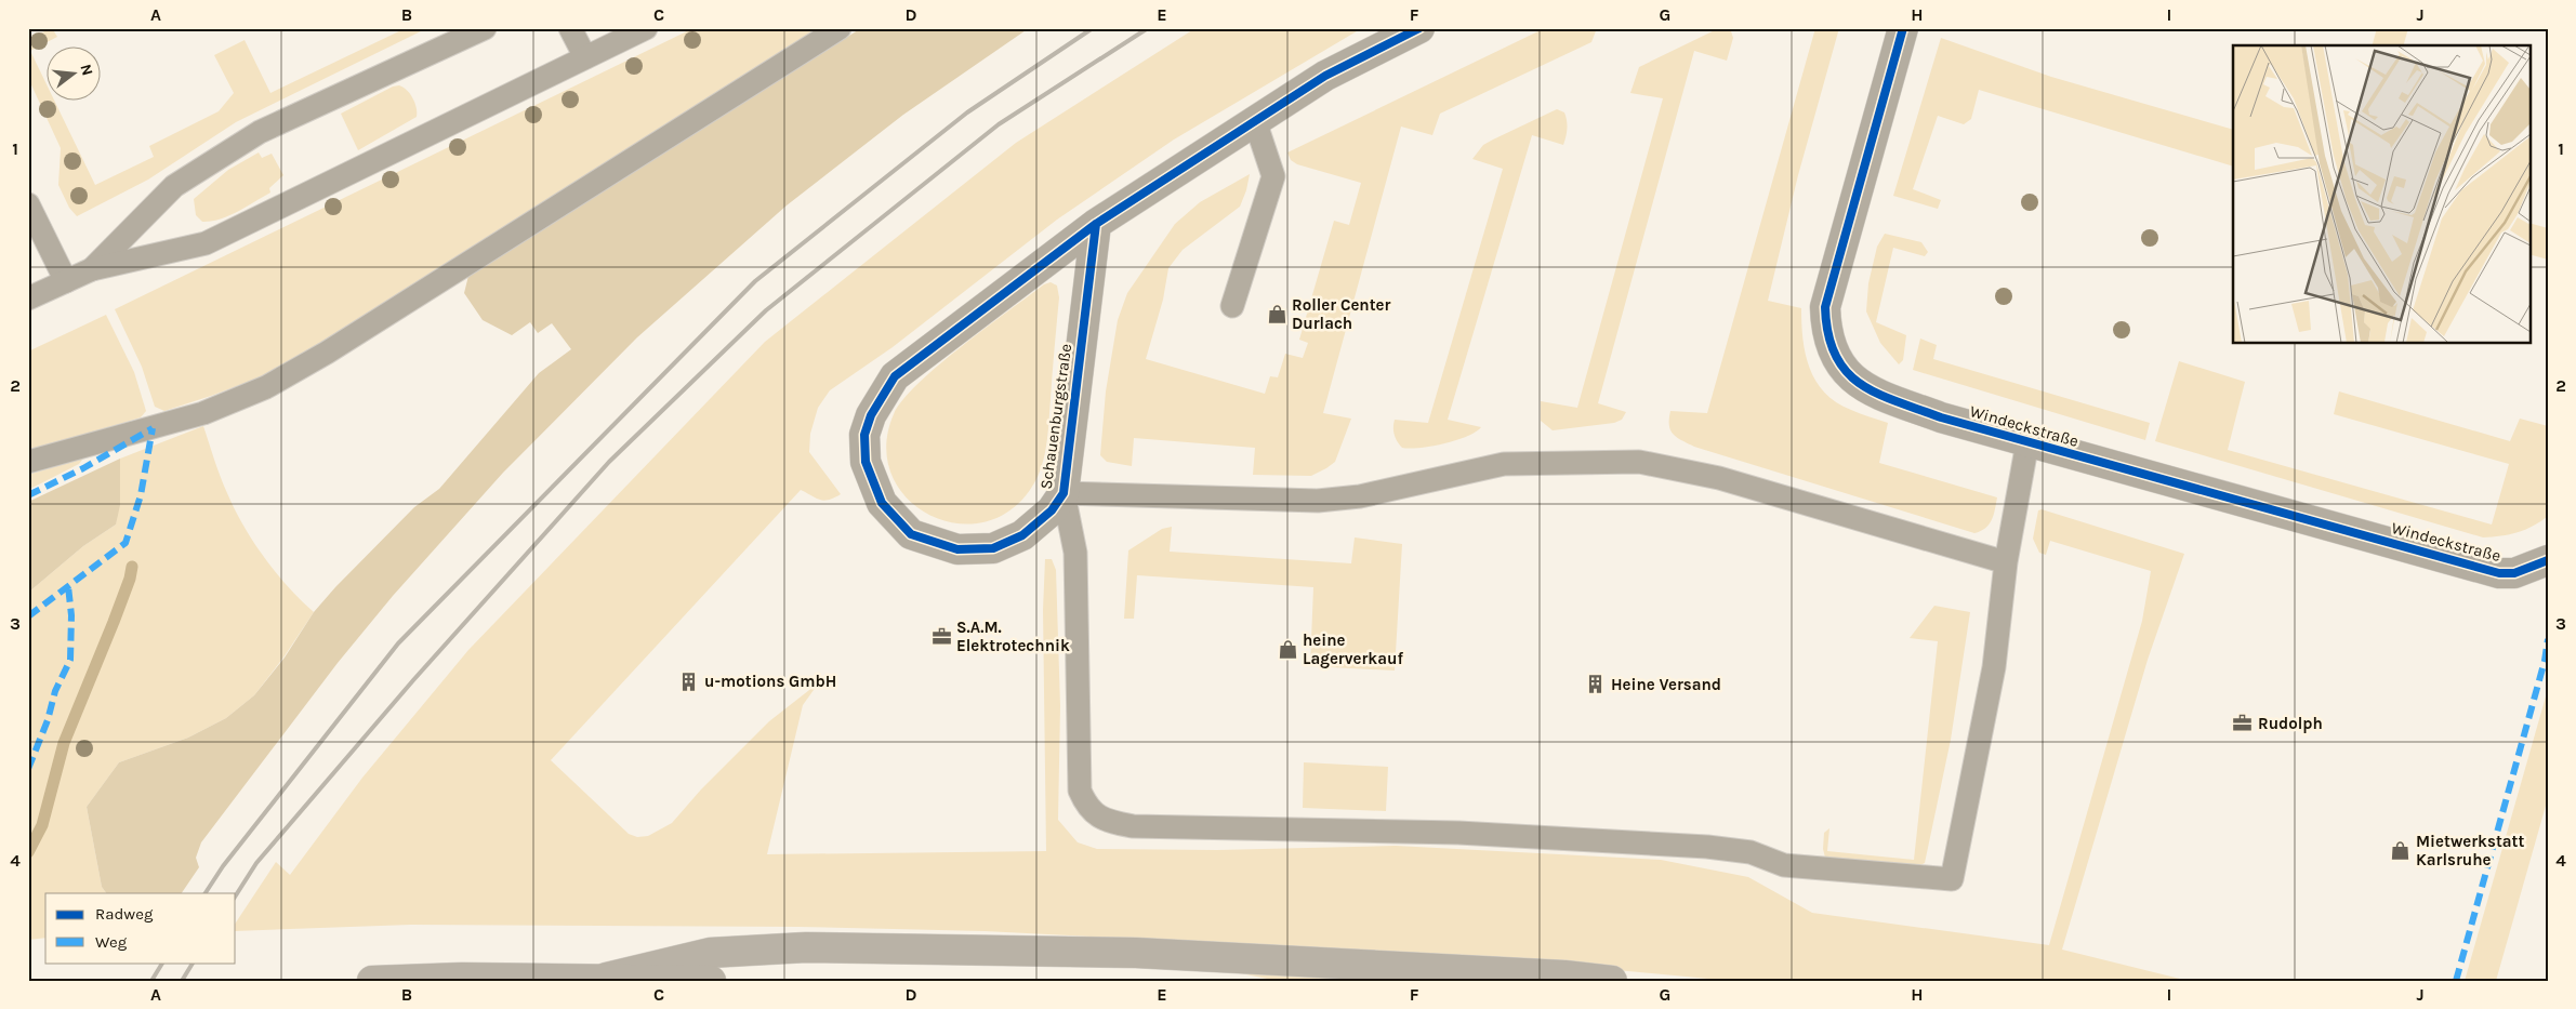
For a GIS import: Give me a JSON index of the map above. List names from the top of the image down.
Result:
{
  "streets": {
    "street": ["Schauenburgstraße", "Windeckstraße"]
  },
  "places": {
    "shop": ["Roller Center Durlach", "heine Lagerverkauf", "Mietwerkstatt Karlsruhe"],
    "office": ["S.A.M. Elektrotechnik", "Rudolph"],
    "building": ["u-motions GmbH", "Heine Versand"]
  },
  "legend": ["Radweg", "Weg"],
  "north": "right",
  "grid": {
    "columns": [
      "A",
      "B",
      "C",
      "D",
      "E",
      "F",
      "G",
      "H",
      "I",
      "J"
    ],
    "rows": [
      "1",
      "2",
      "3",
      "4"
    ]
  }
}
